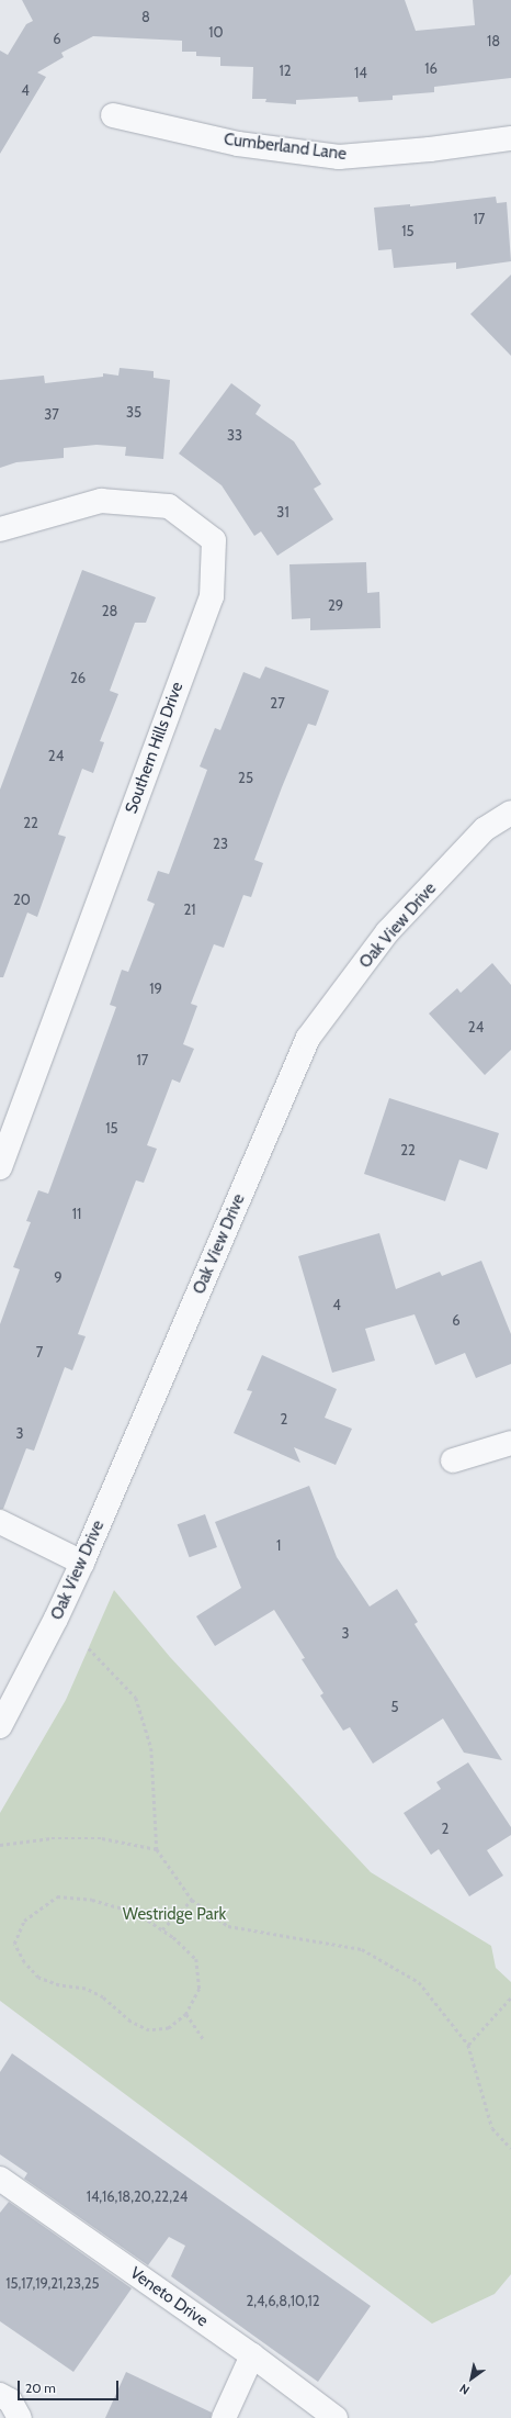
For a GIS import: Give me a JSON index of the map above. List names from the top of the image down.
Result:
{
  "streets": {
    "street": [
      "Cumberland Lane",
      "Southern Hills Drive",
      "Oak View Drive",
      "Veneto Drive"
    ]
  },
  "parks": ["Westridge Park"],
  "house_numbers": [
    "8",
    "10",
    "6",
    "18",
    "16",
    "12",
    "14",
    "4",
    "17",
    "15",
    "35",
    "37",
    "33",
    "31",
    "29",
    "28",
    "26",
    "27",
    "24",
    "25",
    "22",
    "23",
    "20",
    "21",
    "19",
    "24",
    "17",
    "15",
    "22",
    "11",
    "9",
    "4",
    "6",
    "7",
    "2",
    "3",
    "1",
    "3",
    "5",
    "2",
    "14,16,18,20,22,24",
    "15,17,19,21,23,25",
    "2,4,6,8,10,12"
  ],
  "scale_bar": "20 m",
  "north": "bottom left"
}
